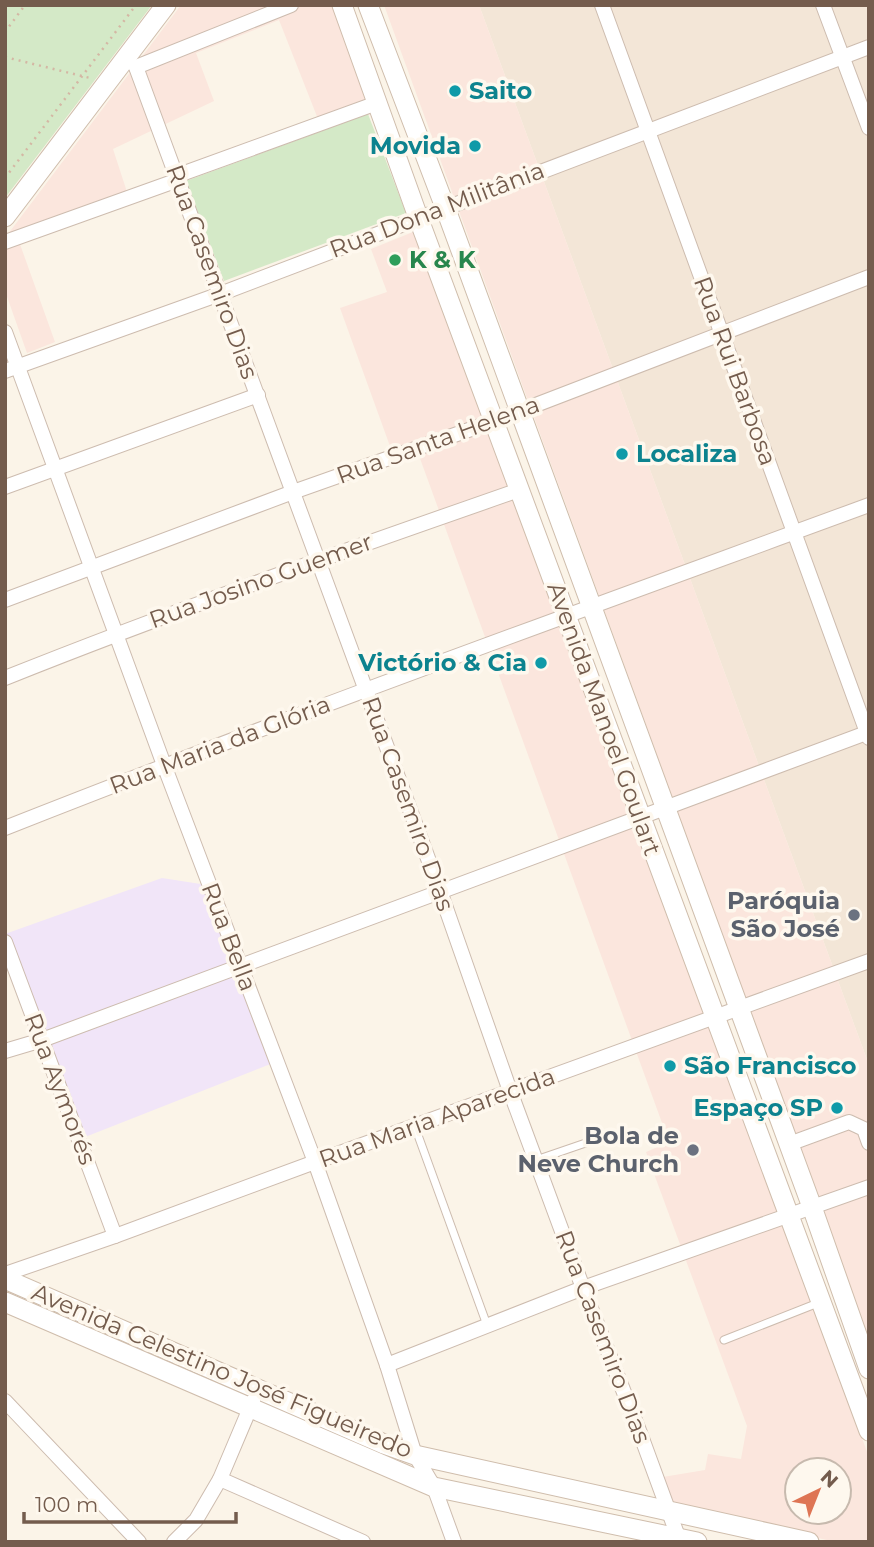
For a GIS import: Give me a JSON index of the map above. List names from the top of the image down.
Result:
{
  "streets": {
    "main road": ["Avenida Manoel Goulart", "Avenida Celestino José Figueiredo"],
    "street": [
      "Rua Dona Militânia",
      "Rua Casemiro Dias",
      "Rua Rui Barbosa",
      "Rua Santa Helena",
      "Rua Josino Guemer",
      "Rua Maria da Glória",
      "Rua Bella",
      "Rua Aymorés",
      "Rua Maria Aparecida"
    ]
  },
  "crossings": [
    ["Rua Dona Militânia", "Rua Casemiro Dias"],
    ["Rua Dona Militânia", "Rua Rui Barbosa"],
    ["Rua Dona Militânia", "Avenida Manoel Goulart"],
    ["Rua Dona Militânia", "Rua Bella"],
    ["Rua Casemiro Dias", "Rua Santa Helena"],
    ["Rua Casemiro Dias", "Rua Josino Guemer"],
    ["Rua Casemiro Dias", "Rua Maria da Glória"],
    ["Rua Casemiro Dias", "Rua Maria Aparecida"],
    ["Rua Casemiro Dias", "Avenida Celestino José Figueiredo"],
    ["Rua Rui Barbosa", "Rua Santa Helena"],
    ["Rua Rui Barbosa", "Rua Maria da Glória"],
    ["Rua Santa Helena", "Avenida Manoel Goulart"],
    ["Rua Santa Helena", "Rua Bella"],
    ["Rua Josino Guemer", "Avenida Manoel Goulart"],
    ["Rua Josino Guemer", "Rua Bella"],
    ["Avenida Manoel Goulart", "Rua Maria da Glória"],
    ["Avenida Manoel Goulart", "Rua Maria Aparecida"],
    ["Rua Maria da Glória", "Rua Bella"],
    ["Rua Bella", "Rua Maria Aparecida"],
    ["Rua Bella", "Avenida Celestino José Figueiredo"],
    ["Rua Aymorés", "Rua Maria Aparecida"],
    ["Rua Maria Aparecida", "Avenida Celestino José Figueiredo"]
  ],
  "places": [
    "Saito",
    "Movida",
    "K & K",
    "Localiza",
    "Victório & Cia",
    "Paróquia São José",
    "São Francisco",
    "Espaço SP",
    "Bola de Neve Church"
  ],
  "scale_bar": "100 m",
  "north": "top right"
}
